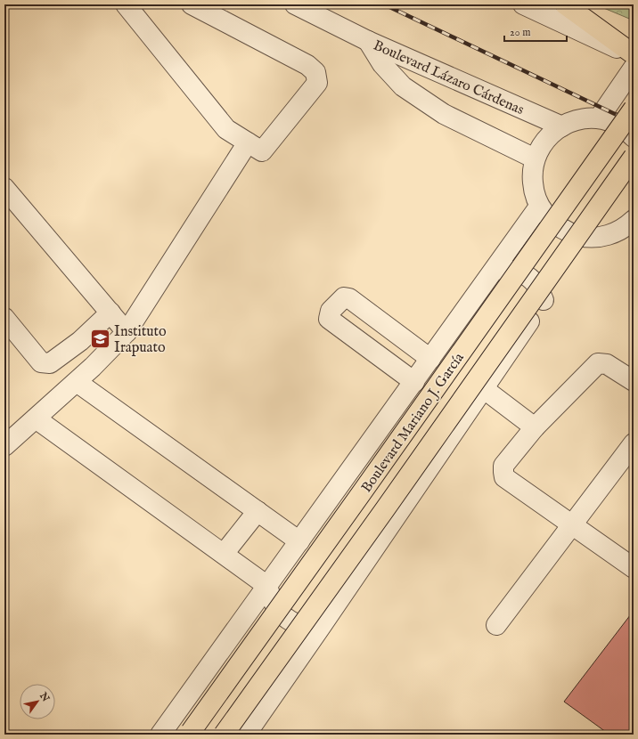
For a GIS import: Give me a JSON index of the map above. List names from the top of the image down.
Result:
{
  "streets": {
    "main road": ["Boulevard Mariano J. García"],
    "street": ["Boulevard Lázaro Cárdenas"]
  },
  "places": {
    "school or university": ["Instituto Irapuato"]
  },
  "scale_bar": "20 m",
  "north": "top right"
}
